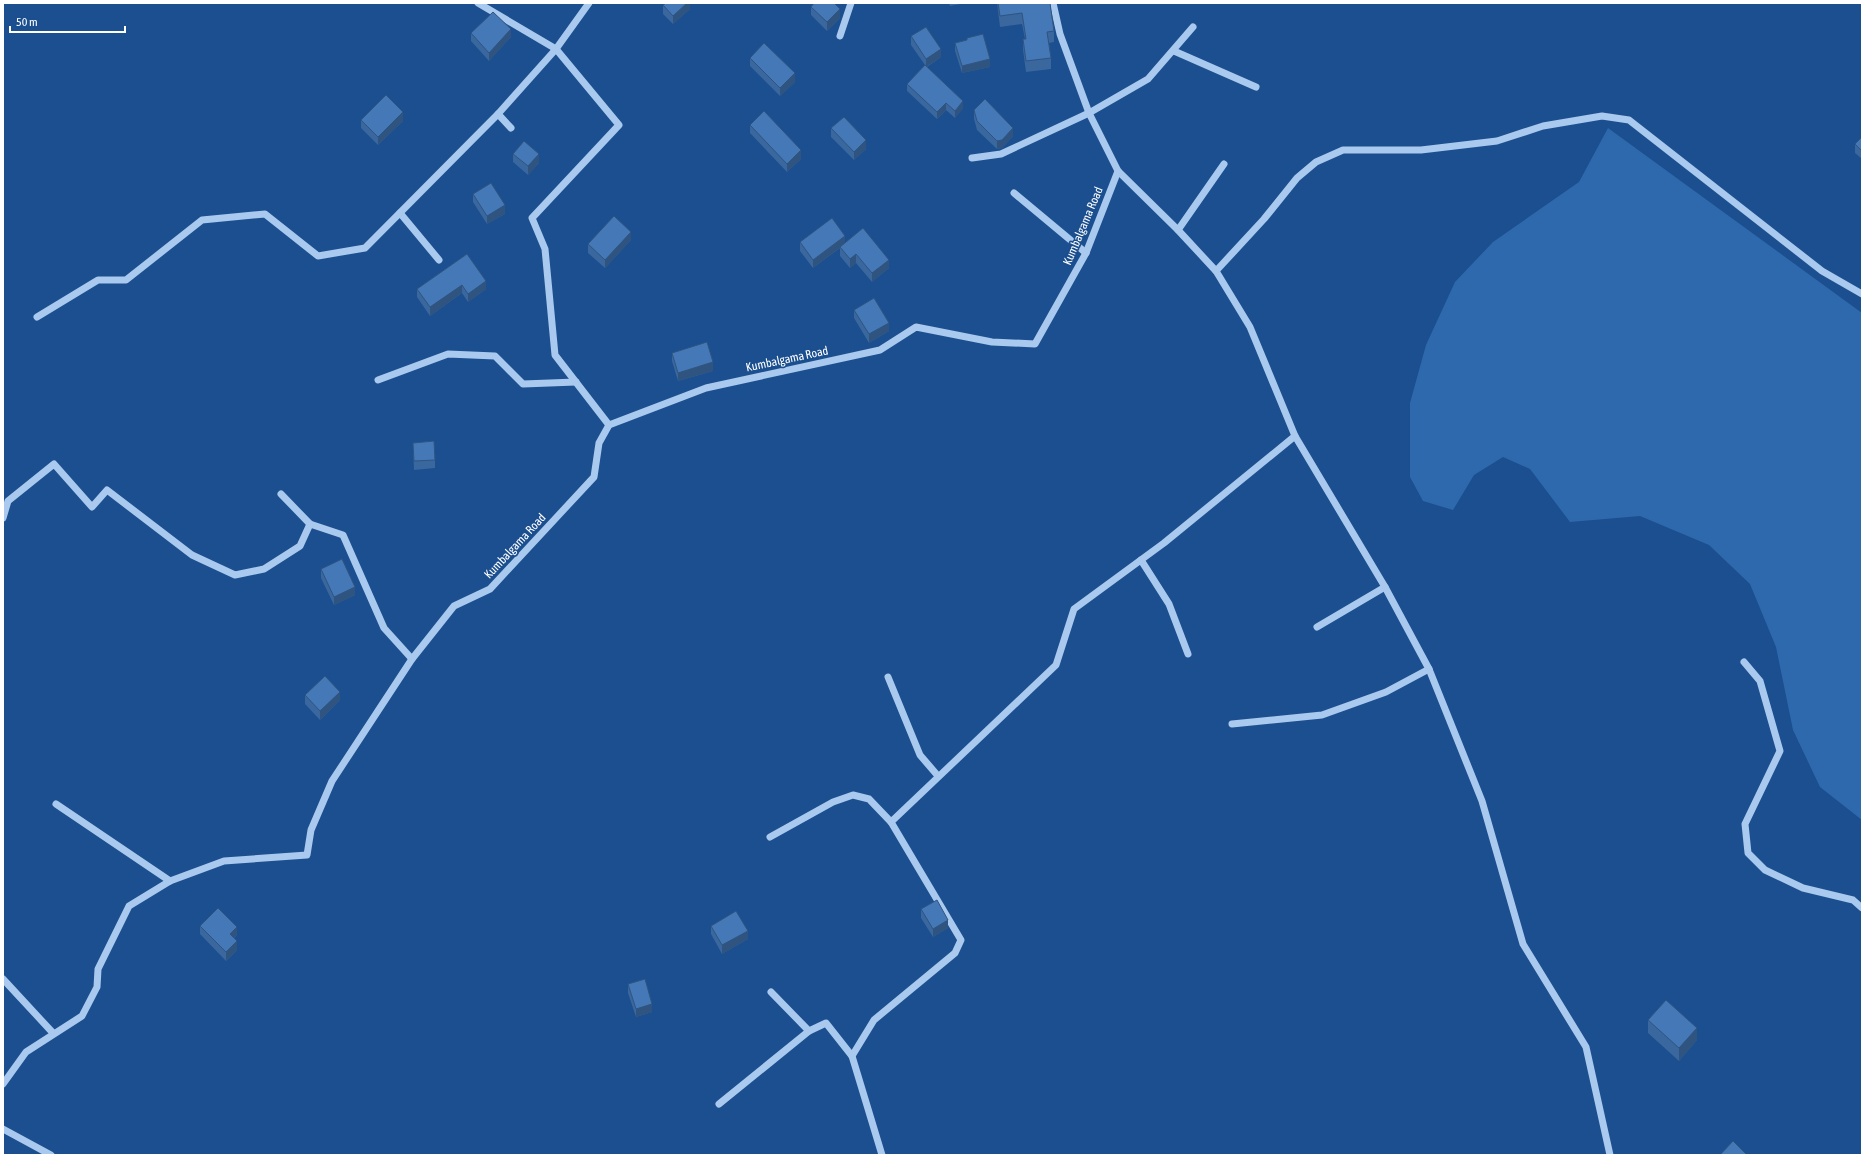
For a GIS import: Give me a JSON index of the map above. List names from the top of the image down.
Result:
{
  "streets": {
    "street": ["Kumbalgama Road"]
  },
  "scale_bar": "50 m"
}
